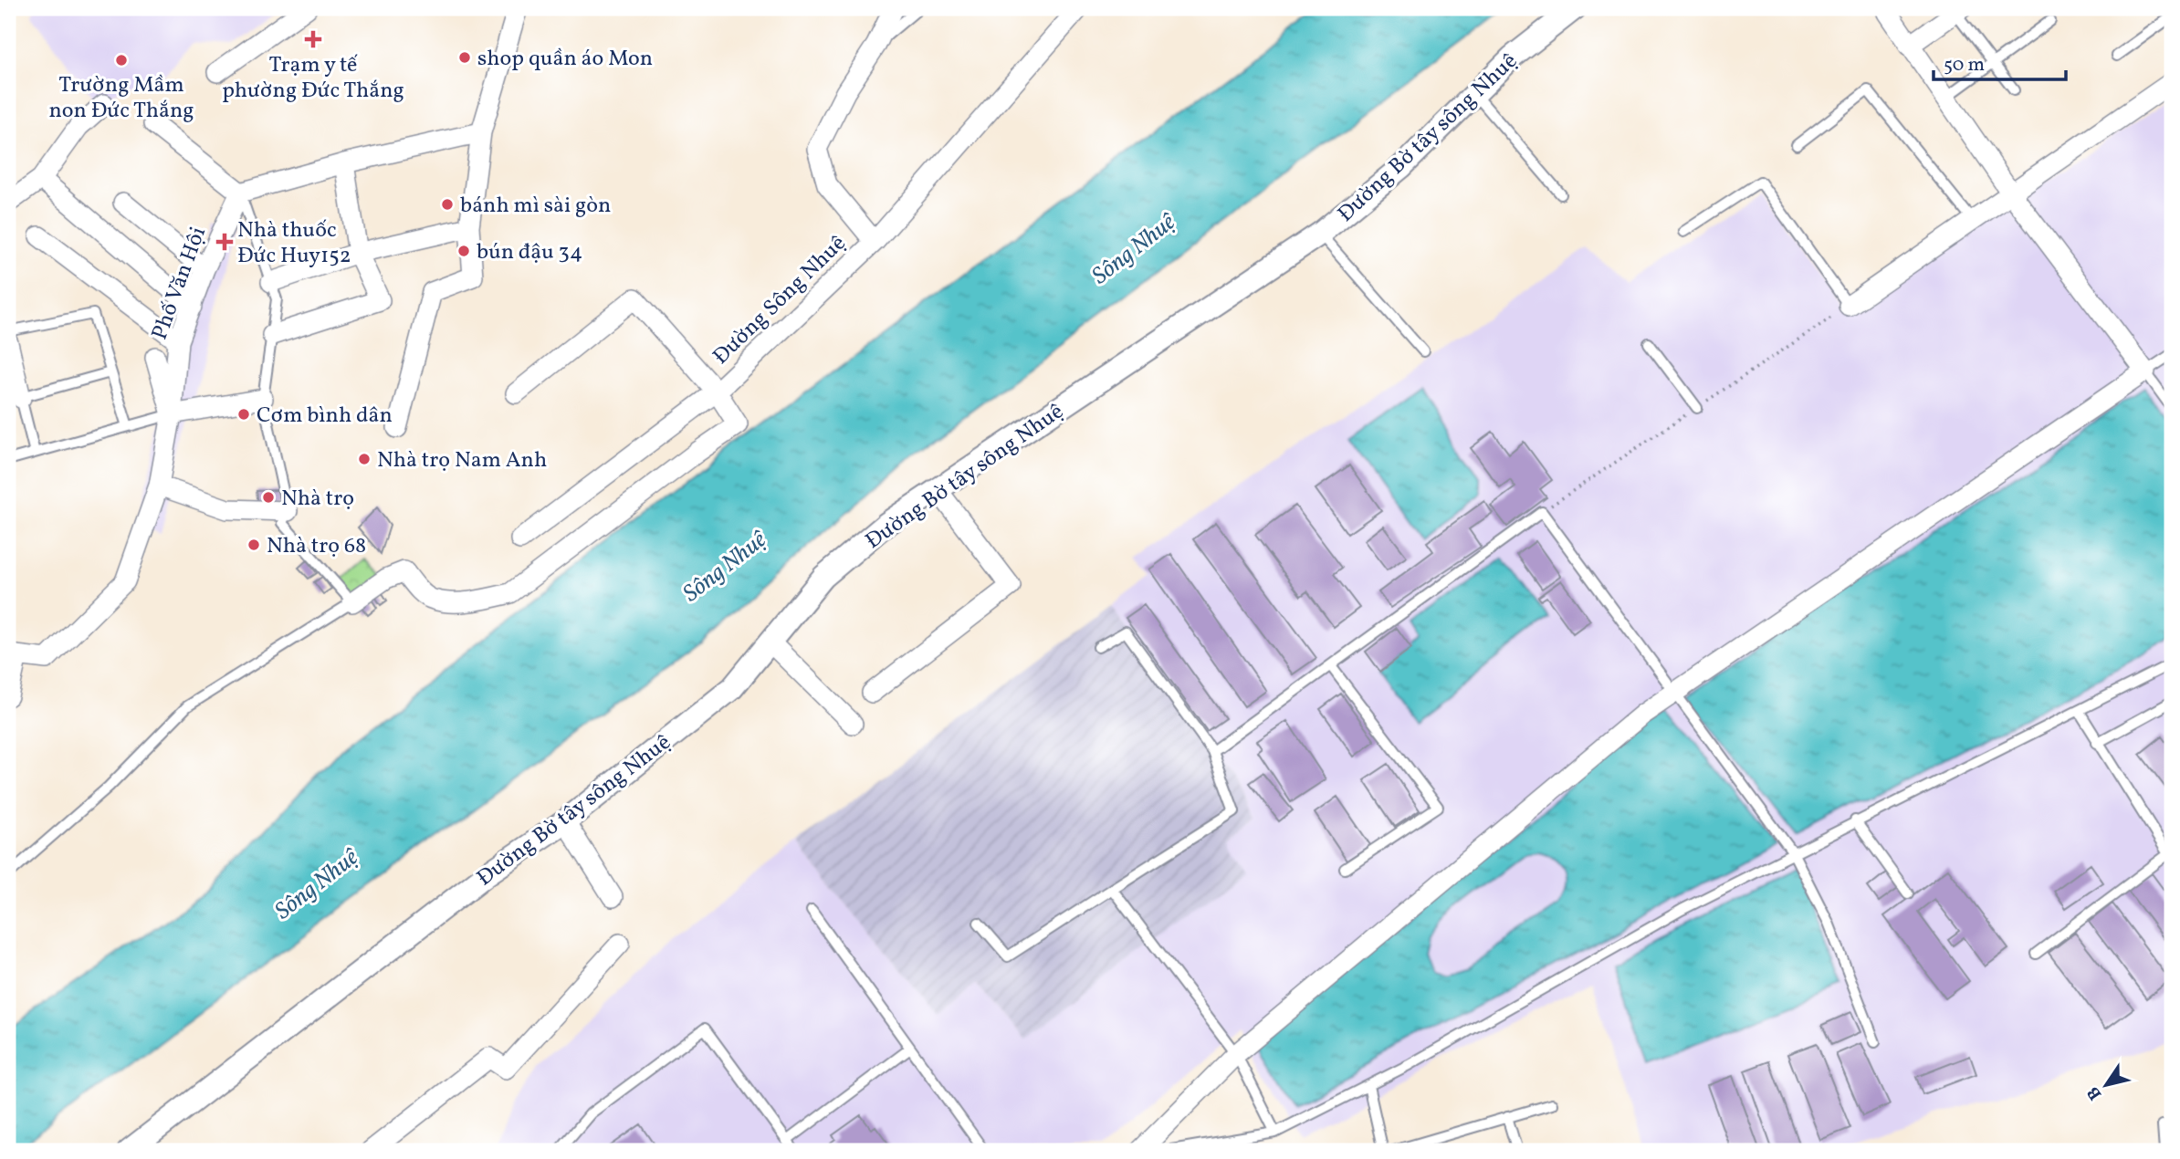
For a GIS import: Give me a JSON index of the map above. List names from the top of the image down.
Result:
{
  "streets": {
    "street": ["Đường Bờ tây sông Nhuệ", "Phố Văn Hội", "Đường Sông Nhuệ"]
  },
  "water": ["Sông Nhuệ"],
  "places": {
    "health": ["Trạm y tế phường Đức Thắng", "Nhà thuốc Đức Huy152"],
    "other": [
      "shop quần áo Mon",
      "Trường Mầm non Đức Thắng",
      "bánh mì sài gòn",
      "bún đậu 34",
      "Cơm bình dân",
      "Nhà trọ Nam Anh",
      "Nhà trọ",
      "Nhà trọ 68"
    ]
  },
  "scale_bar": "50 m",
  "north": "bottom left"
}
